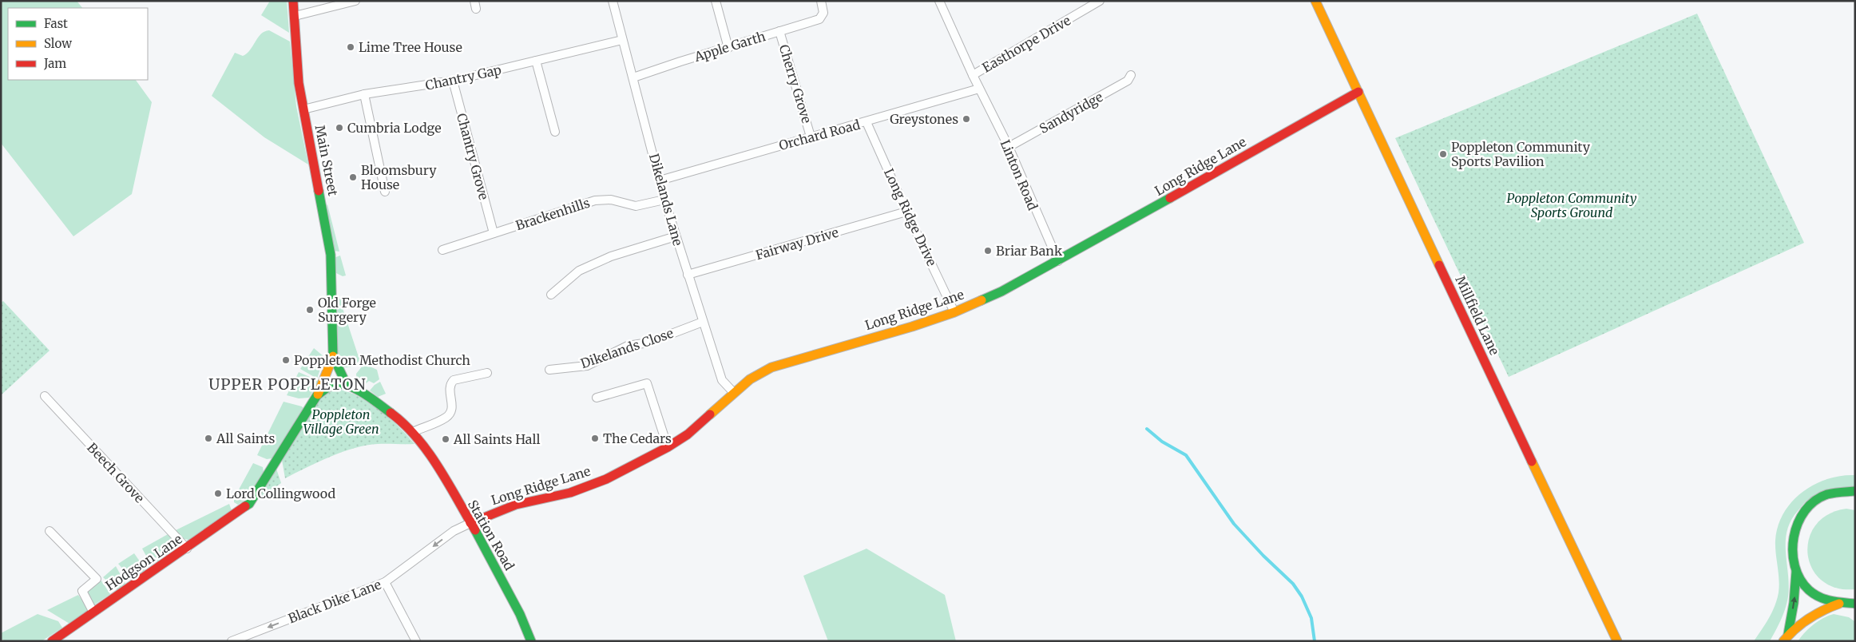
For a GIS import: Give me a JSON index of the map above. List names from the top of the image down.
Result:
{
  "streets": {
    "main road": [
      "Main Street",
      "Long Ridge Lane",
      "Millfield Lane",
      "Station Road",
      "Hodgson Lane"
    ],
    "street": [
      "Easthorpe Drive",
      "Apple Garth",
      "Chantry Gap",
      "Cherry Grove",
      "Sandyridge",
      "Orchard Road",
      "Chantry Grove",
      "Linton Road",
      "Dikelands Lane",
      "Brackenhills",
      "Long Ridge Drive",
      "Fairway Drive",
      "Dikelands Close",
      "Beech Grove",
      "Black Dike Lane"
    ]
  },
  "crossings": [
    ["Easthorpe Drive", "Linton Road"],
    ["Apple Garth", "Cherry Grove"],
    ["Apple Garth", "Dikelands Lane"],
    ["Chantry Gap", "Chantry Grove"],
    ["Chantry Gap", "Main Street"],
    ["Chantry Gap", "Dikelands Lane"],
    ["Cherry Grove", "Orchard Road"],
    ["Sandyridge", "Linton Road"],
    ["Orchard Road", "Linton Road"],
    ["Orchard Road", "Dikelands Lane"],
    ["Orchard Road", "Long Ridge Drive"],
    ["Chantry Grove", "Brackenhills"],
    ["Long Ridge Lane", "Linton Road"],
    ["Long Ridge Lane", "Dikelands Lane"],
    ["Long Ridge Lane", "Long Ridge Drive"],
    ["Long Ridge Lane", "Millfield Lane"],
    ["Long Ridge Lane", "Station Road"],
    ["Long Ridge Lane", "Black Dike Lane"],
    ["Dikelands Lane", "Brackenhills"],
    ["Dikelands Lane", "Fairway Drive"],
    ["Dikelands Lane", "Dikelands Close"],
    ["Long Ridge Drive", "Fairway Drive"],
    ["Beech Grove", "Hodgson Lane"],
    ["Station Road", "Black Dike Lane"]
  ],
  "one_way": ["Black Dike Lane"],
  "districts": ["UPPER POPPLETON"],
  "parks": ["Poppleton Community Sports Ground", "Poppleton Village Green"],
  "places": [
    "Lime Tree House",
    "Greystones",
    "Cumbria Lodge",
    "Poppleton Community Sports Pavilion",
    "Bloomsbury House",
    "Briar Bank",
    "Old Forge Surgery",
    "Poppleton Methodist Church",
    "All Saints",
    "The Cedars",
    "All Saints Hall",
    "Lord Collingwood"
  ],
  "legend": ["Fast", "Slow", "Jam"]
}
